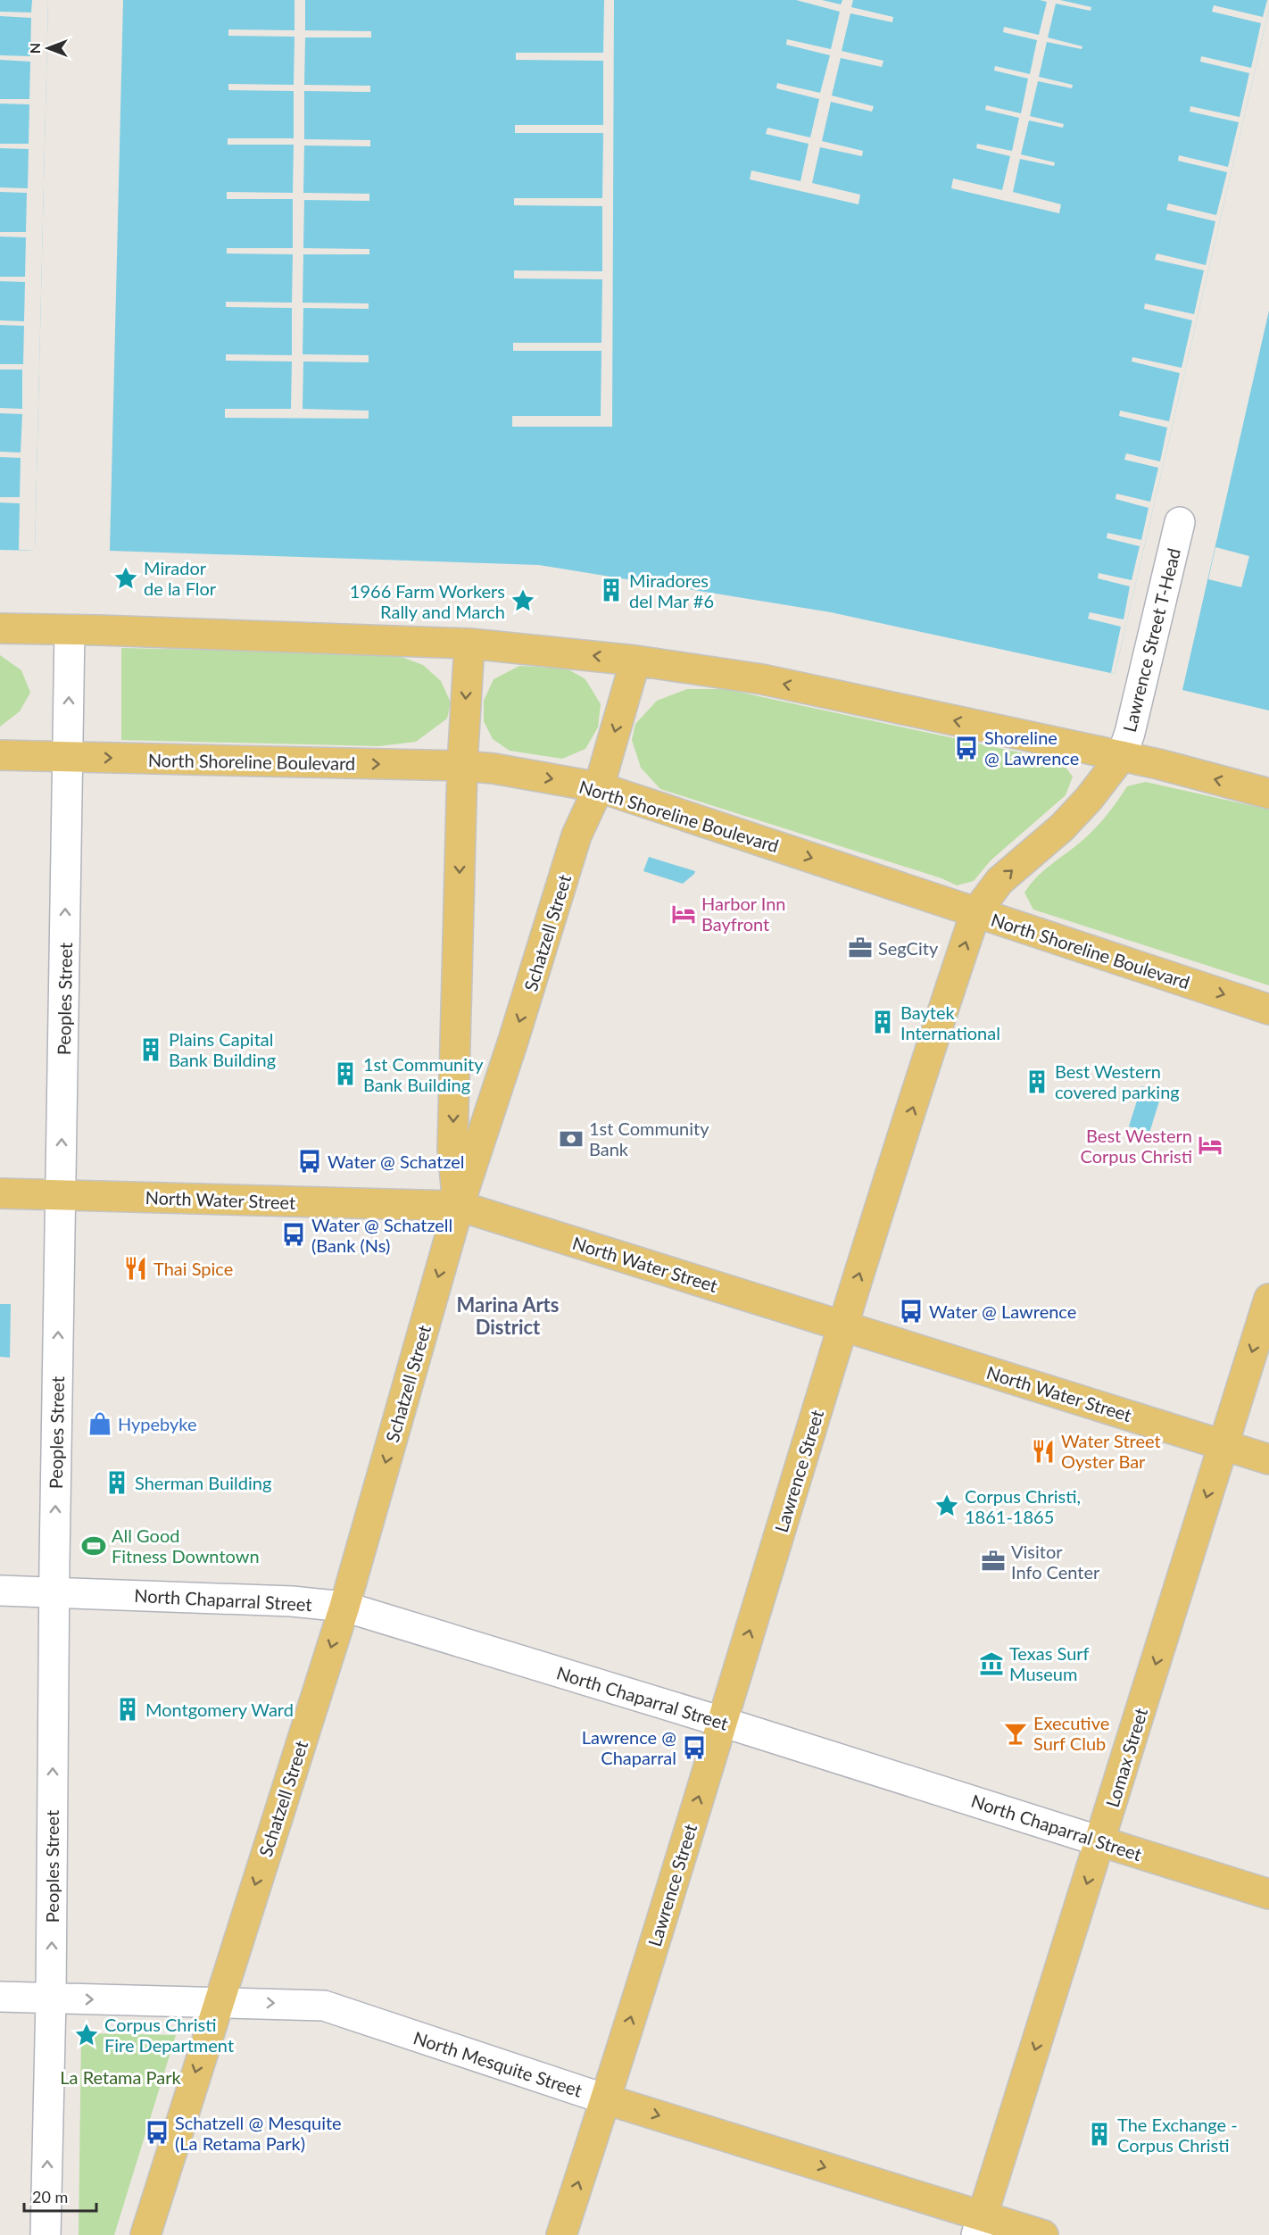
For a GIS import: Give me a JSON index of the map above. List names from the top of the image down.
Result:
{
  "streets": {
    "main road": [
      "North Shoreline Boulevard",
      "Schatzell Street",
      "North Water Street",
      "Lawrence Street",
      "North Chaparral Street",
      "Lomax Street",
      "North Mesquite Street"
    ],
    "street": ["Lawrence Street T-Head", "Peoples Street"]
  },
  "crossings": [
    ["Lawrence Street T-Head", "Lawrence Street"],
    ["North Shoreline Boulevard", "Schatzell Street"],
    ["North Shoreline Boulevard", "Peoples Street"],
    ["North Shoreline Boulevard", "Lawrence Street"],
    ["Schatzell Street", "North Water Street"],
    ["Schatzell Street", "North Chaparral Street"],
    ["Schatzell Street", "North Mesquite Street"],
    ["Peoples Street", "North Water Street"],
    ["Peoples Street", "North Chaparral Street"],
    ["Peoples Street", "North Mesquite Street"],
    ["North Water Street", "Lawrence Street"],
    ["North Water Street", "Lomax Street"],
    ["Lawrence Street", "North Chaparral Street"],
    ["Lawrence Street", "North Mesquite Street"],
    ["North Chaparral Street", "Lomax Street"],
    ["Lomax Street", "North Mesquite Street"]
  ],
  "one_way": [
    "Schatzell Street",
    "Peoples Street",
    "Lawrence Street",
    "Lomax Street",
    "North Mesquite Street"
  ],
  "districts": ["Marina Arts District"],
  "parks": ["La Retama Park"],
  "places": {
    "place": [
      "Mirador de la Flor",
      "1966 Farm Workers Rally and March",
      "Corpus Christi, 1861-1865",
      "Corpus Christi Fire Department"
    ],
    "building": [
      "Miradores del Mar #6",
      "Baytek International",
      "Plains Capital Bank Building",
      "1st Community Bank Building",
      "Best Western covered parking",
      "Sherman Building",
      "Montgomery Ward",
      "The Exchange - Corpus Christi"
    ],
    "bus stop": [
      "Shoreline @ Lawrence",
      "Water @ Schatzel",
      "Water @ Schatzell (Bank (Ns)",
      "Water @ Lawrence",
      "Lawrence @ Chaparral",
      "Schatzell @ Mesquite (La Retama Park)"
    ],
    "hotel": ["Harbor Inn Bayfront", "Best Western Corpus Christi"],
    "office": ["SegCity", "Visitor Info Center"],
    "bank": ["1st Community Bank"],
    "restaurant": ["Thai Spice", "Water Street Oyster Bar"],
    "shop": ["Hypebyke"],
    "sports": ["All Good Fitness Downtown"],
    "museum": ["Texas Surf Museum"],
    "bar": ["Executive Surf Club"]
  },
  "scale_bar": "20 m",
  "north": "left"
}
